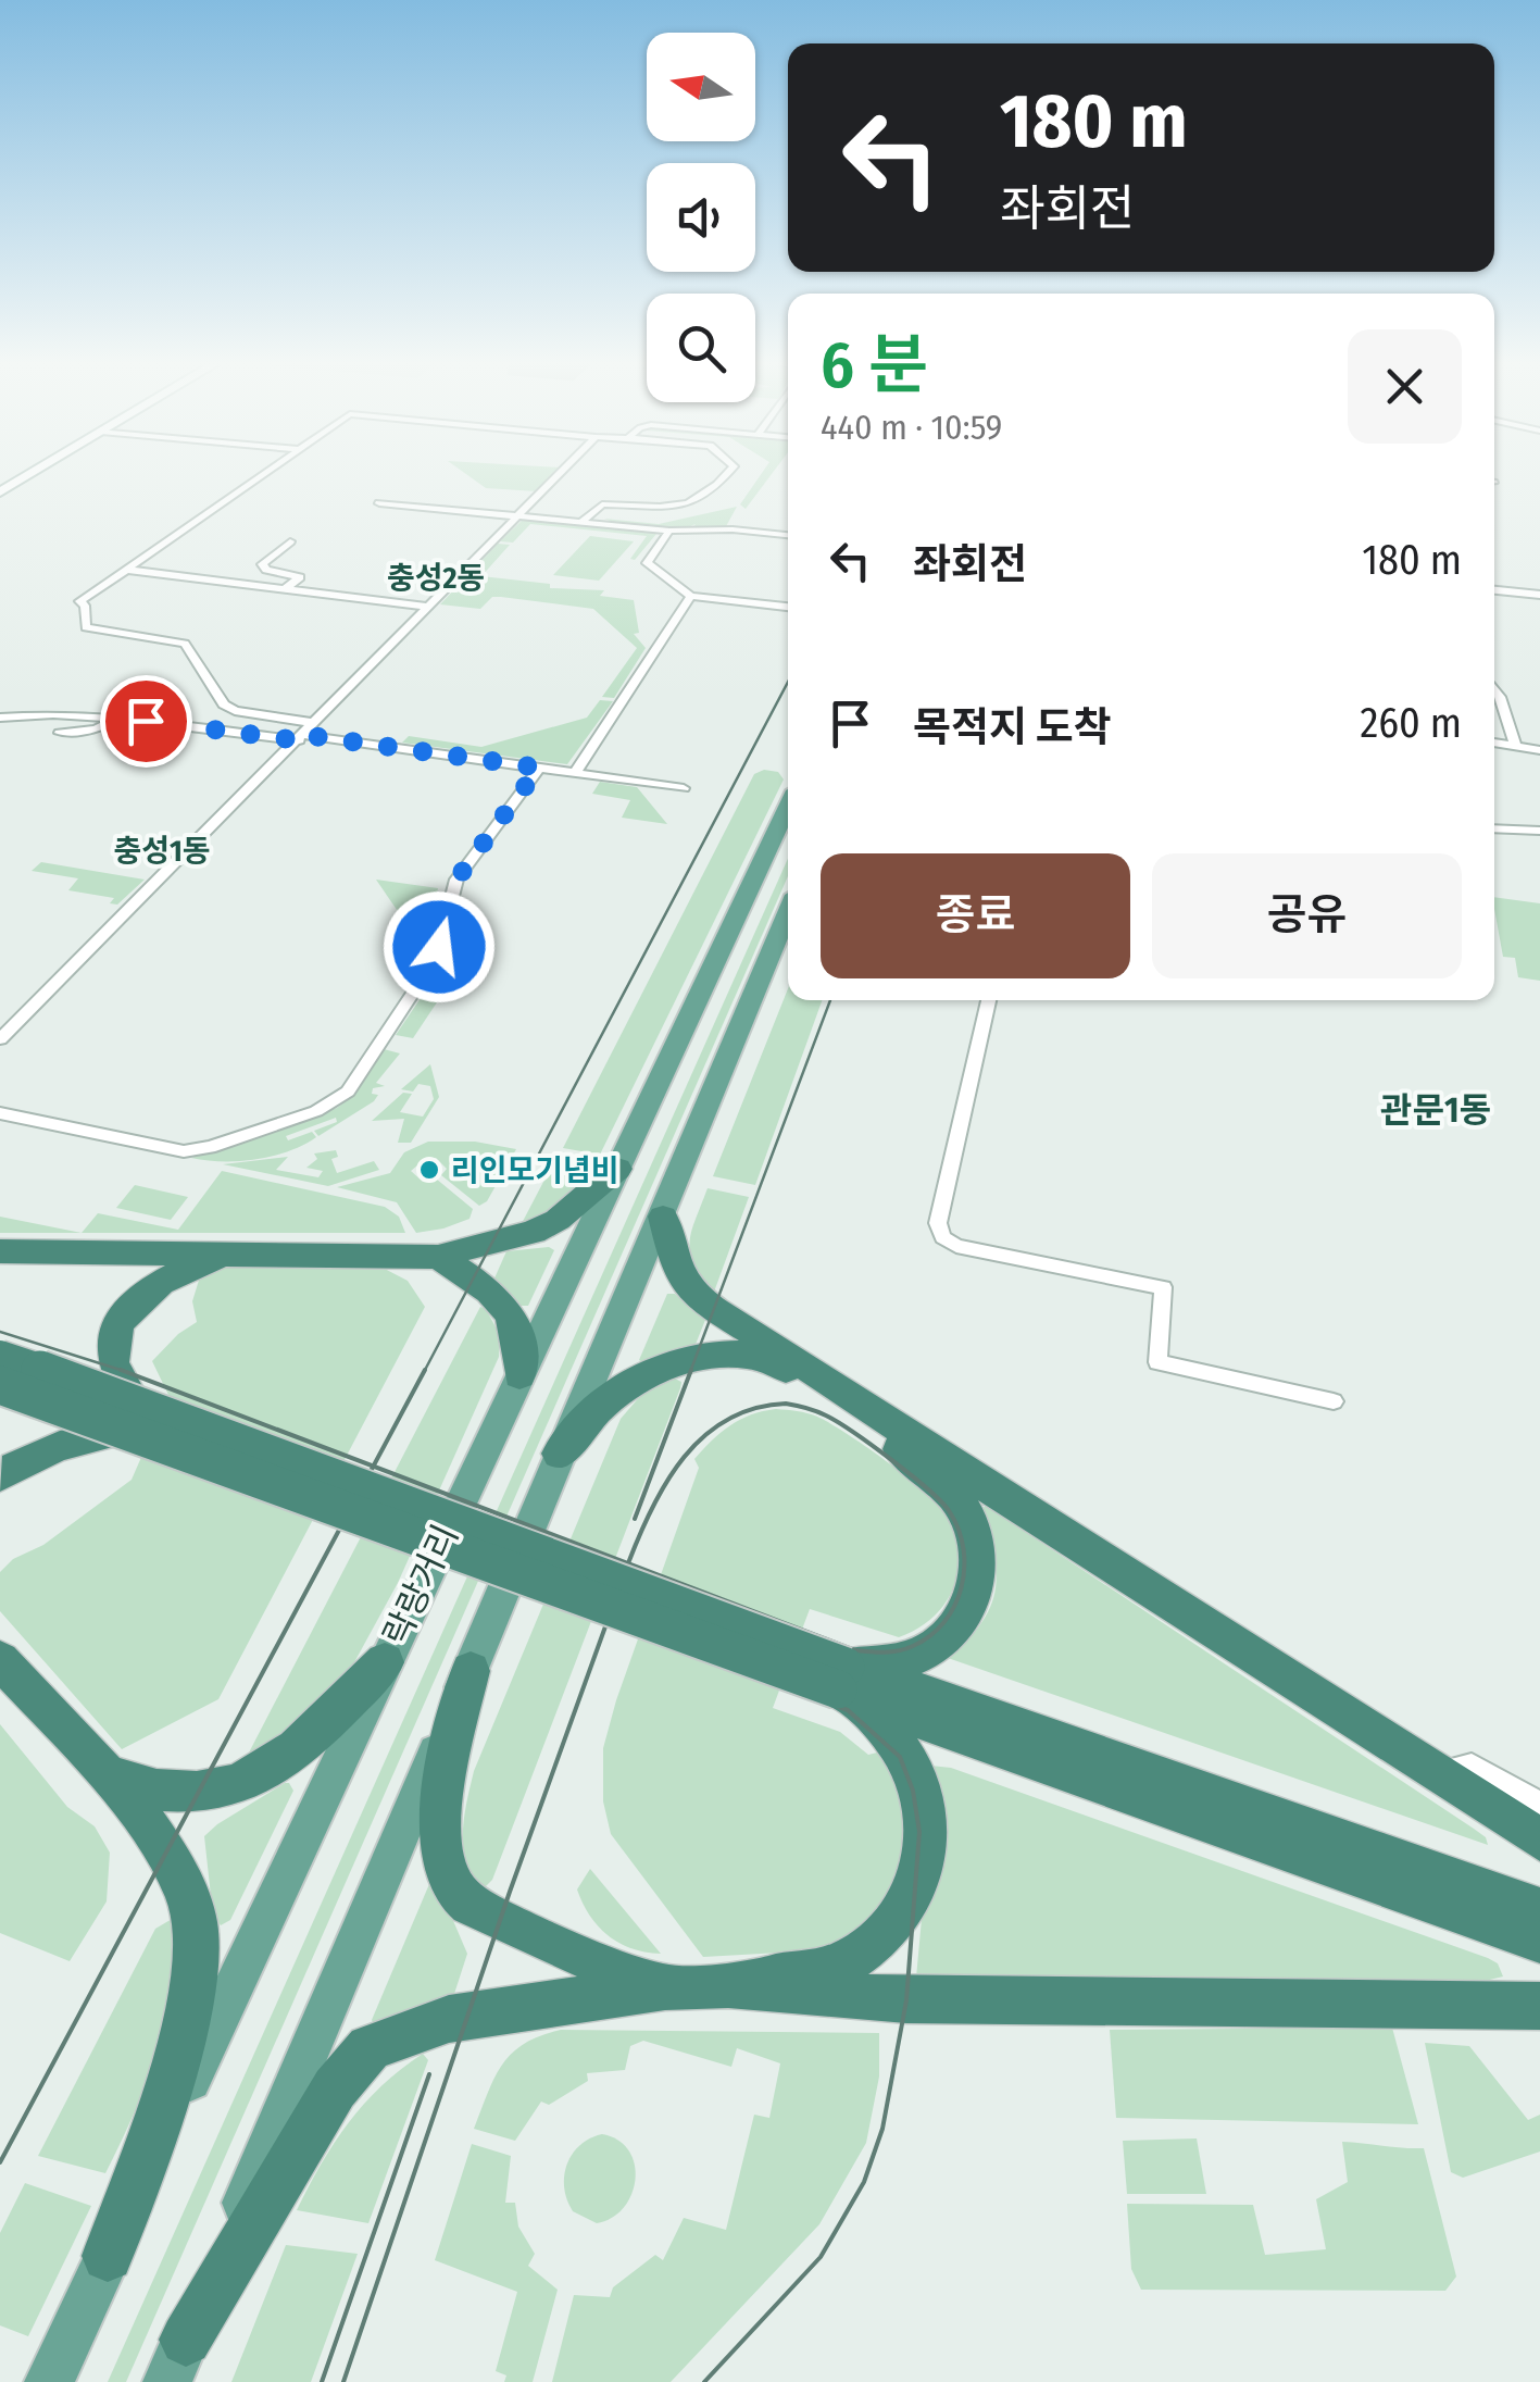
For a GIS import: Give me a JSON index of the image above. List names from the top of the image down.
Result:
{
  "streets": {
    "main road": ["락랑거리"]
  },
  "districts": ["충성2동", "충성1동", "관문1동"],
  "places": ["리인모기념비"],
  "north": "left",
  "page": {
    "turn": ["180 m", "좌회전"],
    "heading": ["6 분", "440 m · 10:59"],
    "list": [
      {
        "name": "좌회전",
        "value": "180 m"
      },
      {
        "name": "목적지 도착",
        "value": "260 m"
      }
    ],
    "buttons": ["종료", "공유"]
  }
}
